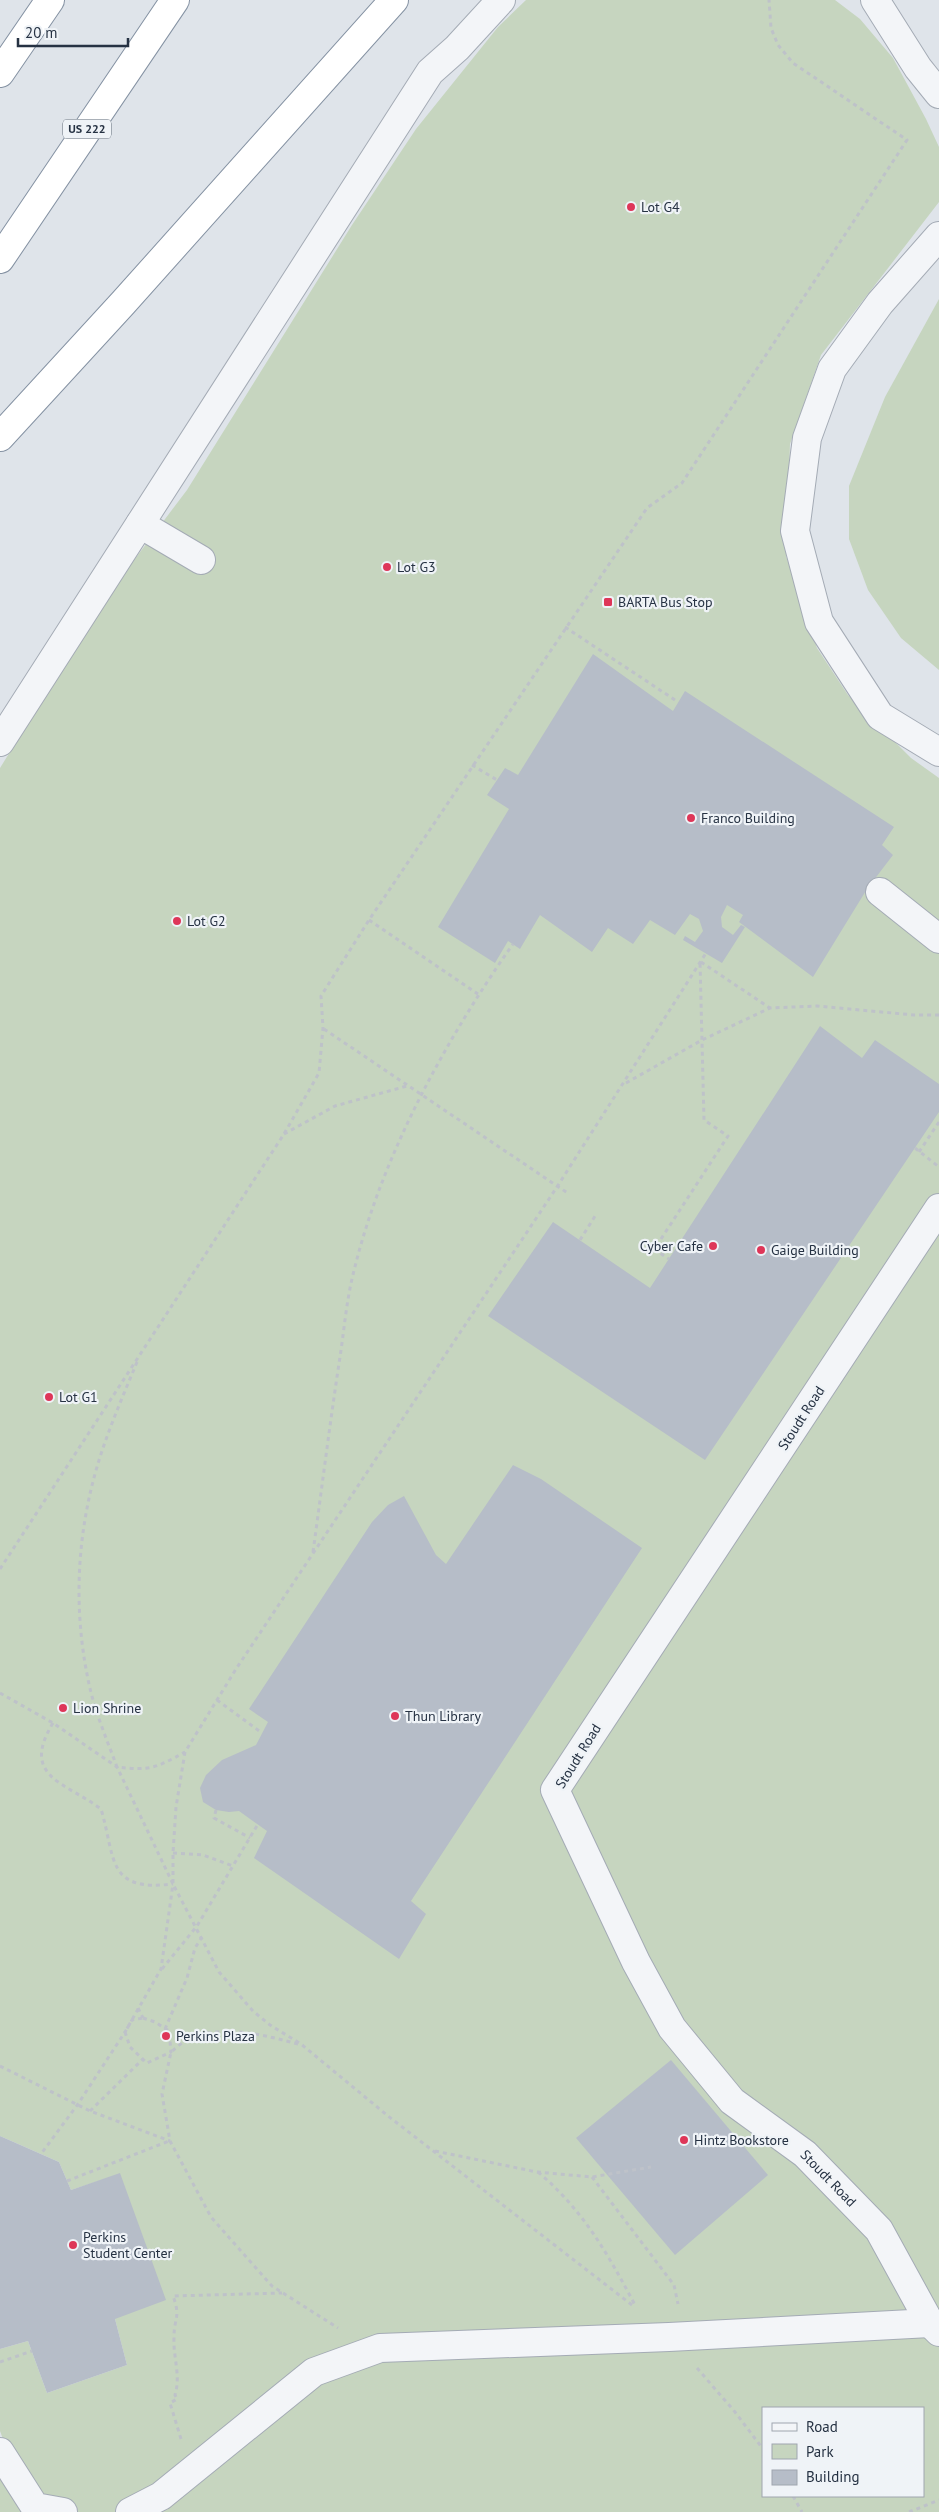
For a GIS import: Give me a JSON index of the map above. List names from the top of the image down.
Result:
{
  "streets": {
    "highway": ["US 222"],
    "lane": ["Stoudt Road"]
  },
  "places": {
    "other": [
      "Lot G4",
      "Lot G3",
      "Franco Building",
      "Lot G2",
      "Cyber Cafe",
      "Gaige Building",
      "Lot G1",
      "Lion Shrine",
      "Thun Library",
      "Perkins Plaza",
      "Hintz Bookstore",
      "Perkins Student Center"
    ],
    "transit": ["BARTA Bus Stop"]
  },
  "legend": ["Road", "Park", "Building"],
  "scale_bar": "20 m"
}
